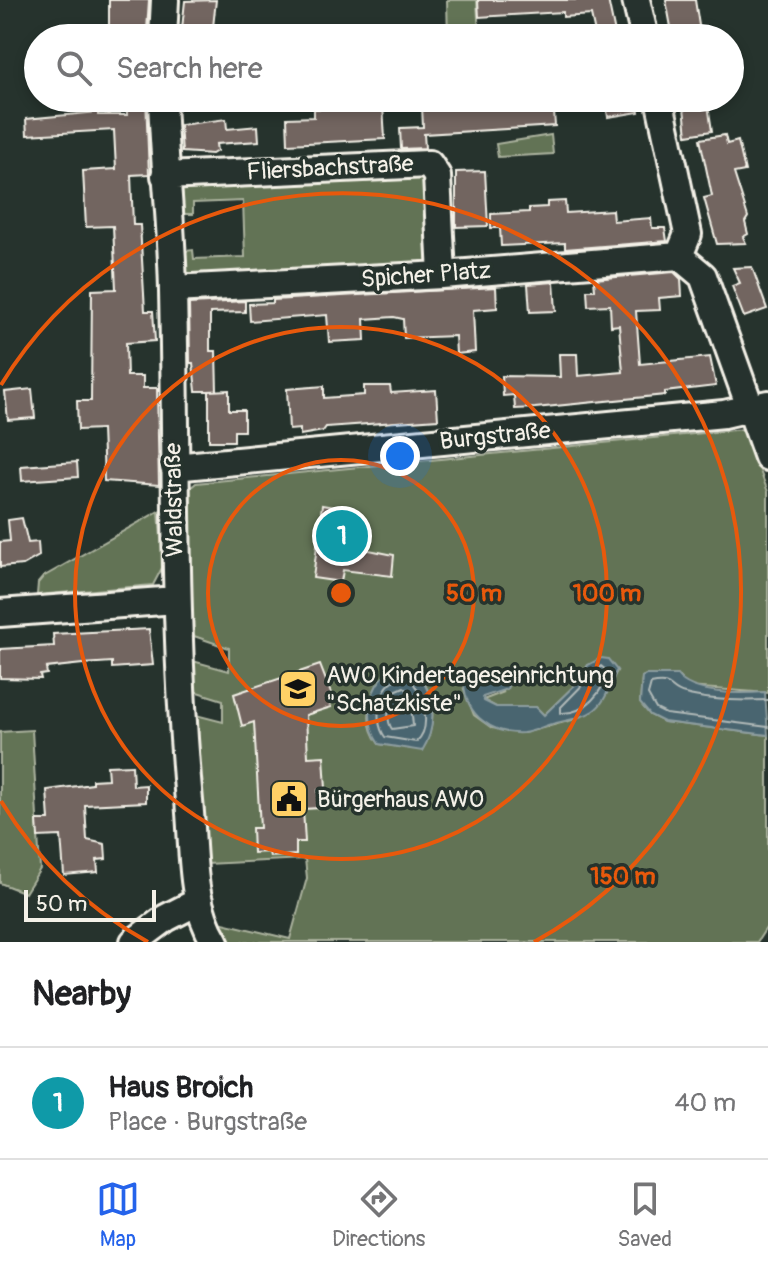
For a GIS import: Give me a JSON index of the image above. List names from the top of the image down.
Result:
{
  "streets": {
    "street": [
      "Fliersbachstraße",
      "Spicher Platz",
      "Burgstraße",
      "Waldstraße"
    ]
  },
  "crossings": [
    ["Fliersbachstraße", "Spicher Platz"],
    ["Fliersbachstraße", "Waldstraße"],
    ["Spicher Platz", "Waldstraße"],
    ["Burgstraße", "Waldstraße"]
  ],
  "places": {
    "school or university": ["AWO Kindertageseinrichtung \"Schatzkiste\""],
    "public building": ["Bürgerhaus AWO"]
  },
  "scale_bar": "50 m",
  "page": {
    "search": "Search here",
    "pins": "1",
    "scale": "50 m",
    "heading": "Nearby",
    "list": [
      {
        "mark": "1",
        "name": "Haus Broich",
        "note": "Place · Burgstraße",
        "value": "40 m"
      }
    ],
    "nav": ["Map", "Directions", "Saved"]
  },
  "rings": ["50 m", "100 m", "150 m"]
}
